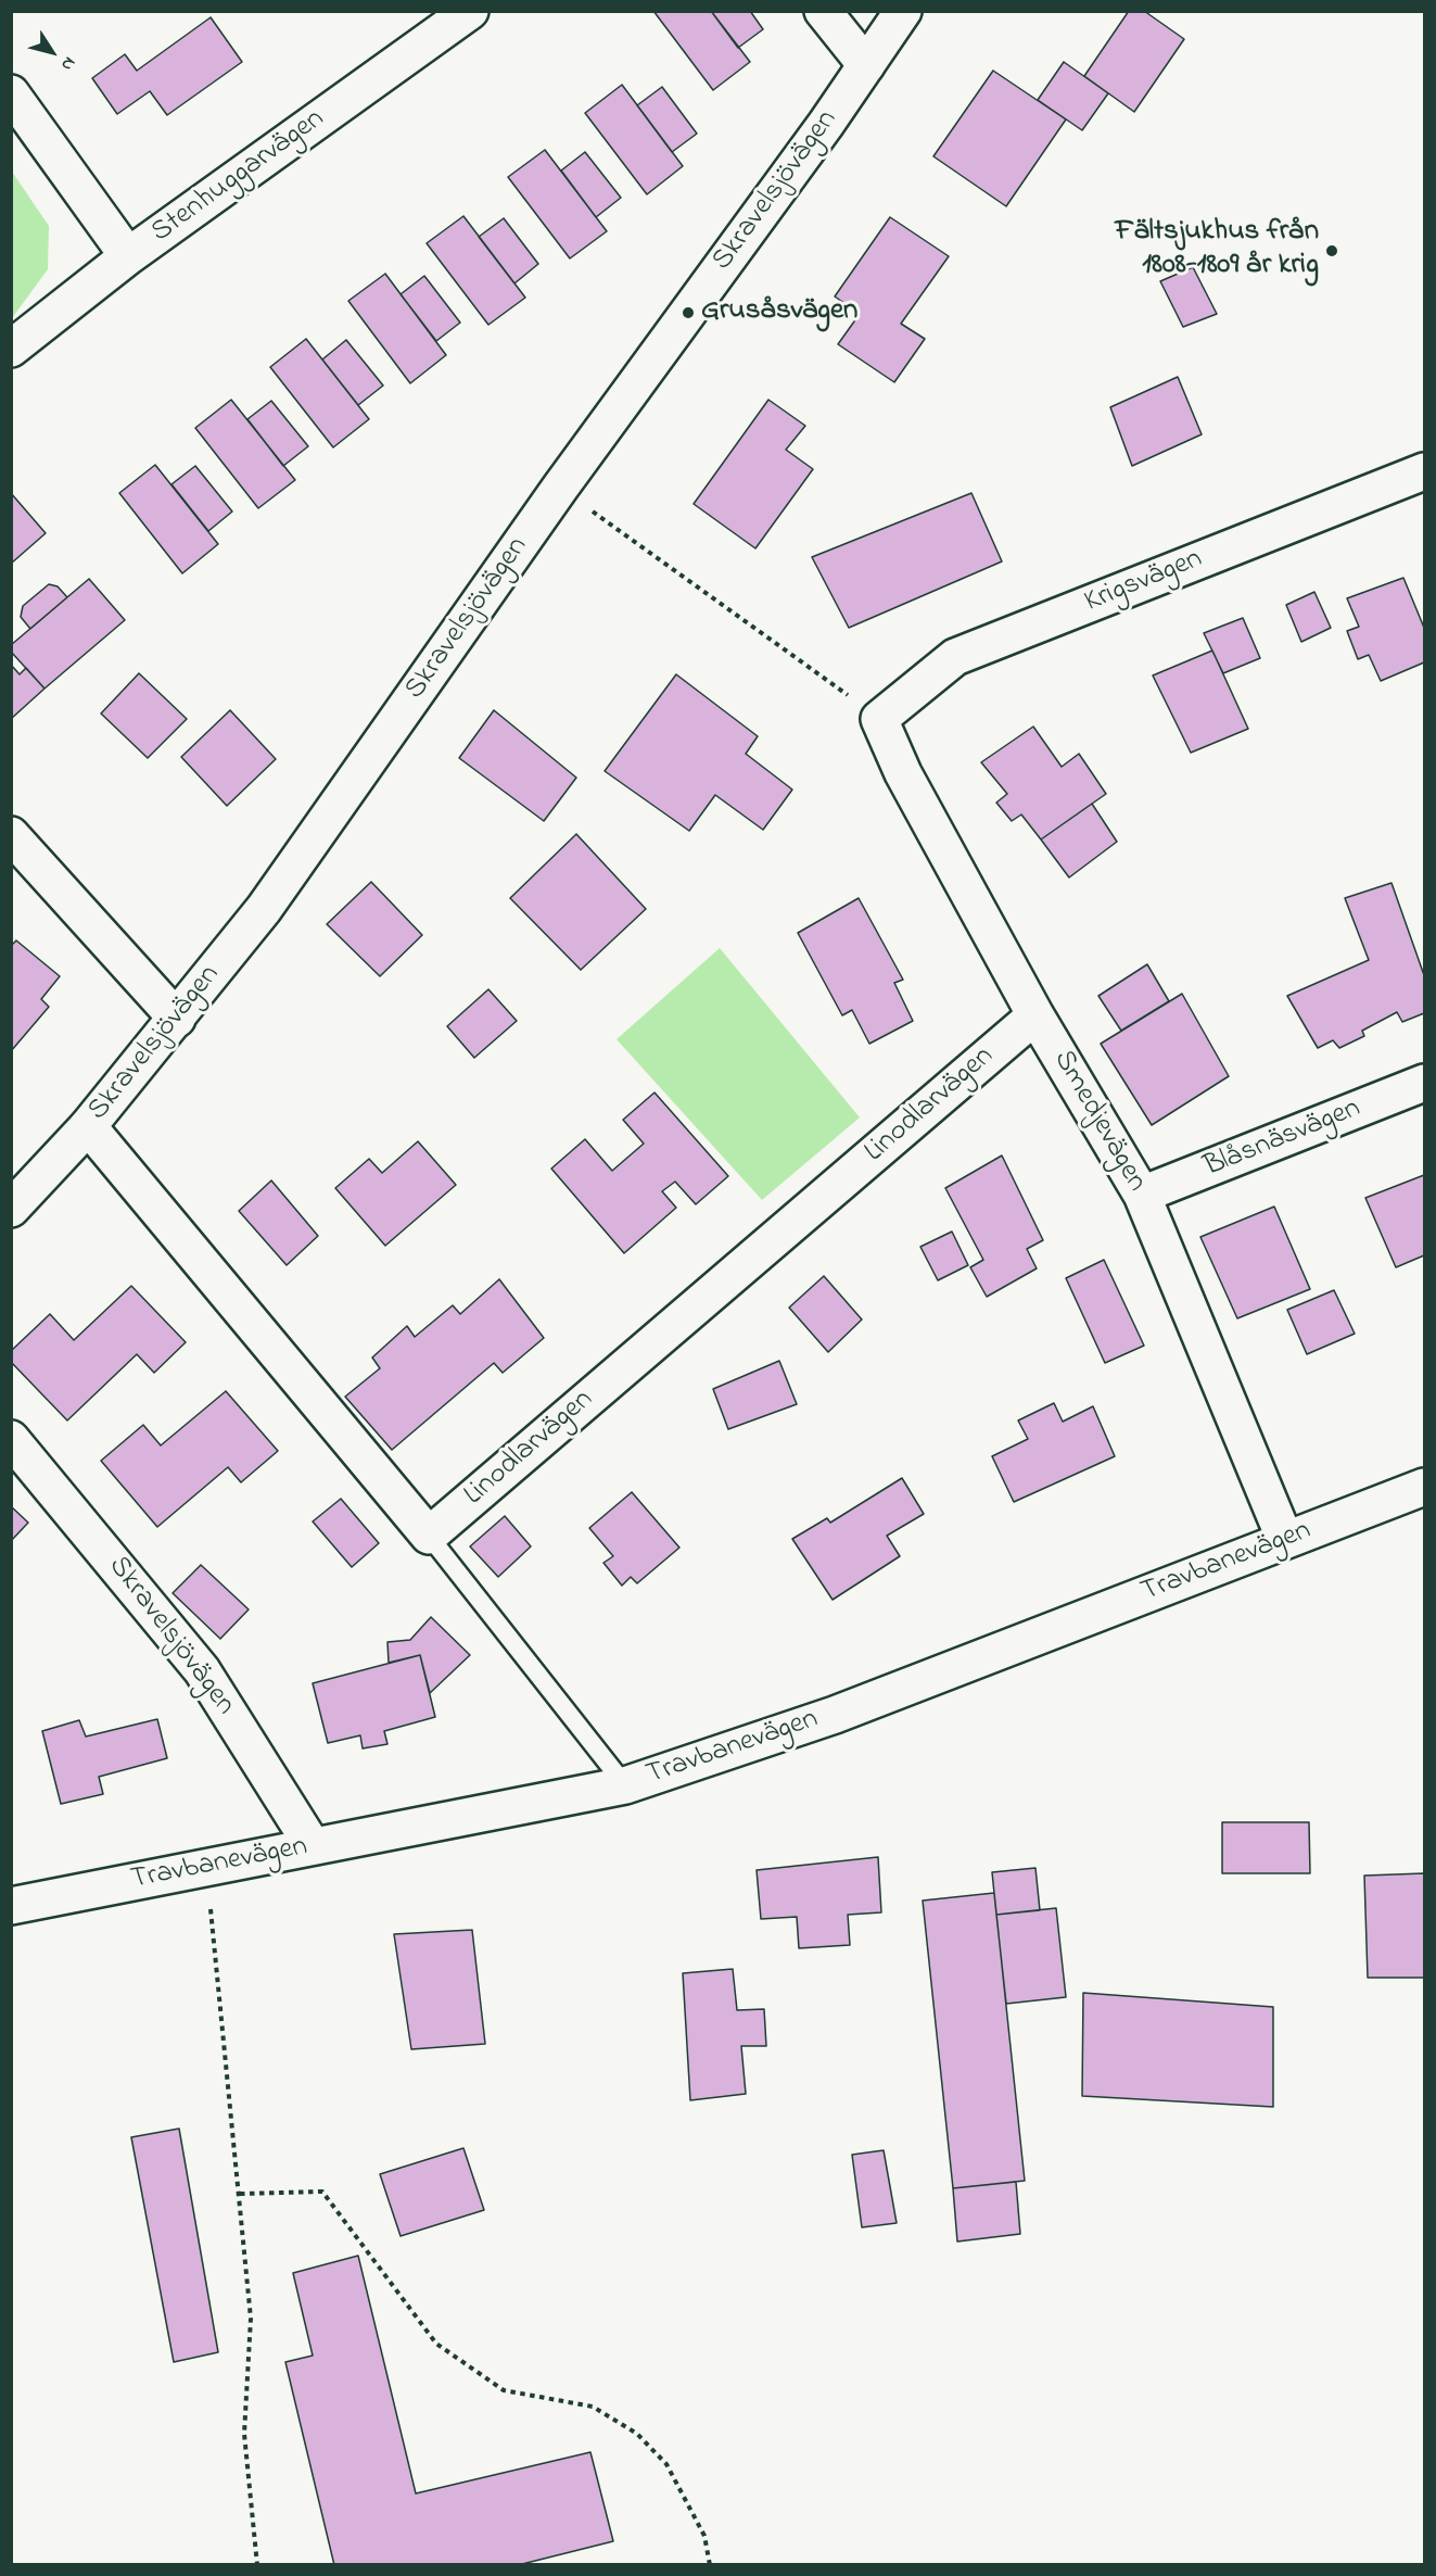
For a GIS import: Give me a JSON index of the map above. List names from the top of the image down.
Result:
{
  "streets": {
    "street": [
      "Stenhuggarvägen",
      "Skravelsjövägen",
      "Krigsvägen",
      "Linodlarvägen",
      "Smedjevägen",
      "Blåsnäsvägen",
      "Travbanevägen"
    ]
  },
  "crossings": [
    ["Skravelsjövägen", "Travbanevägen"],
    ["Krigsvägen", "Smedjevägen"],
    ["Linodlarvägen", "Smedjevägen"],
    ["Smedjevägen", "Blåsnäsvägen"],
    ["Smedjevägen", "Travbanevägen"]
  ],
  "places": ["Fältsjukhus från 1808-1809 år krig", "Grusåsvägen"],
  "north": "bottom right"
}
